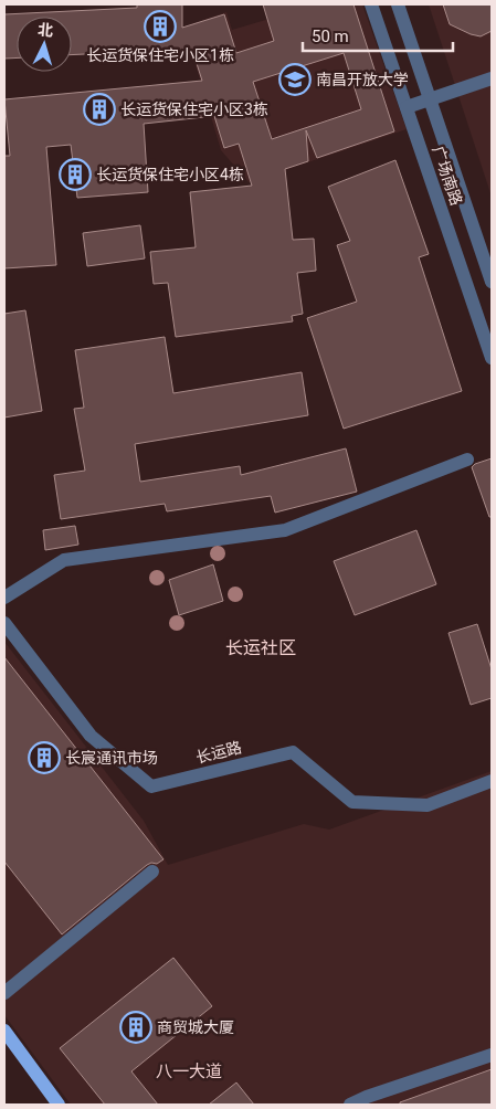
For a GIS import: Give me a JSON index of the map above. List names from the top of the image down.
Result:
{
  "streets": {
    "street": ["广场南路", "长运路"]
  },
  "districts": ["长运社区", "八一大道"],
  "places": {
    "building": [
      "长运货保住宅小区1栋",
      "长运货保住宅小区3栋",
      "长运货保住宅小区4栋",
      "长宸通讯市场",
      "商贸城大厦"
    ],
    "school or university": ["南昌开放大学"]
  },
  "scale_bar": "50 m",
  "north": "top"
}
